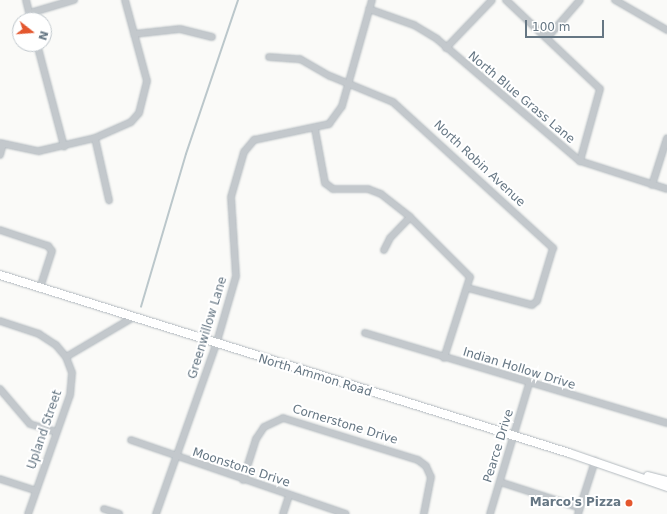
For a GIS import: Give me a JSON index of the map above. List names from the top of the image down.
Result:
{
  "streets": {
    "main road": ["North Ammon Road"],
    "street": [
      "North Blue Grass Lane",
      "North Robin Avenue",
      "Greenwillow Lane",
      "Indian Hollow Drive",
      "Cornerstone Drive",
      "Upland Street",
      "Pearce Drive",
      "Moonstone Drive"
    ]
  },
  "crossings": [
    ["North Blue Grass Lane", "Greenwillow Lane"],
    ["North Robin Avenue", "Greenwillow Lane"],
    ["Greenwillow Lane", "North Ammon Road"],
    ["Greenwillow Lane", "Moonstone Drive"],
    ["Indian Hollow Drive", "Pearce Drive"],
    ["North Ammon Road", "Pearce Drive"],
    ["Cornerstone Drive", "Moonstone Drive"]
  ],
  "places": ["Marco's Pizza"],
  "scale_bar": "100 m",
  "north": "right"
}
